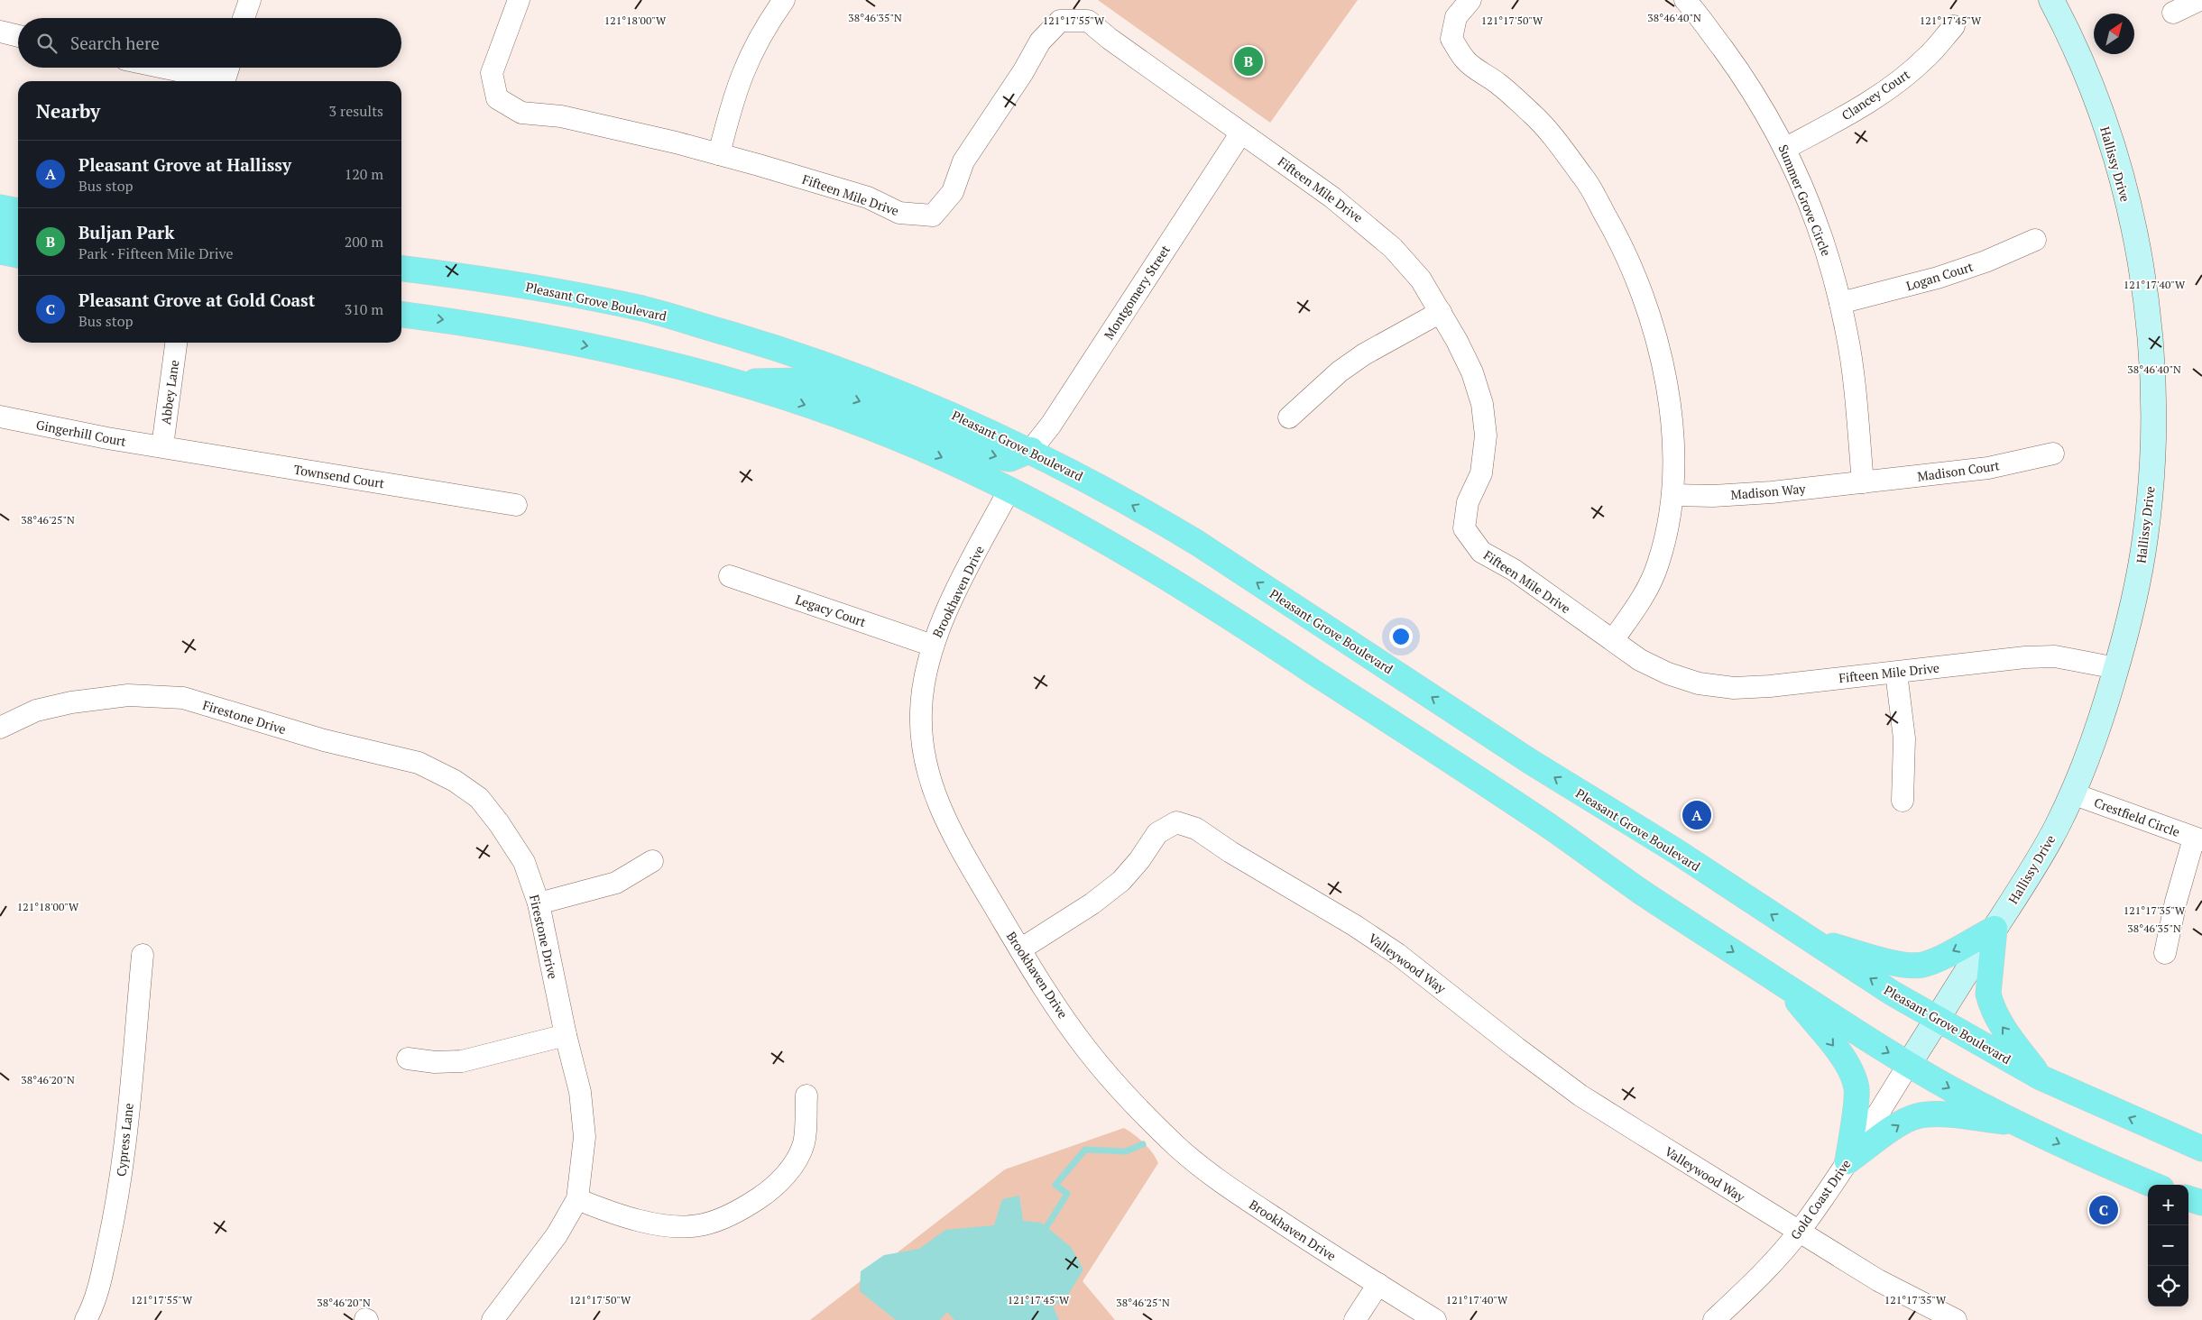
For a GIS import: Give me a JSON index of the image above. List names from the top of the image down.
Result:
{
  "streets": {
    "main road": ["Pleasant Grove Boulevard"],
    "street": [
      "Clancey Court",
      "Hallissy Drive",
      "Fifteen Mile Drive",
      "Summer Grove Circle",
      "Logan Court",
      "Montgomery Street",
      "Abbey Lane",
      "Gingerhill Court",
      "Madison Court",
      "Townsend Court",
      "Madison Way",
      "Brookhaven Drive",
      "Legacy Court",
      "Firestone Drive",
      "Crestfield Circle",
      "Valleywood Way",
      "Cypress Lane",
      "Gold Coast Drive"
    ]
  },
  "crossings": [
    ["Clancey Court", "Summer Grove Circle"],
    ["Hallissy Drive", "Fifteen Mile Drive"],
    ["Hallissy Drive", "Pleasant Grove Boulevard"],
    ["Hallissy Drive", "Crestfield Circle"],
    ["Hallissy Drive", "Gold Coast Drive"],
    ["Fifteen Mile Drive", "Montgomery Street"],
    ["Summer Grove Circle", "Logan Court"],
    ["Summer Grove Circle", "Madison Court"],
    ["Summer Grove Circle", "Madison Way"],
    ["Montgomery Street", "Pleasant Grove Boulevard"],
    ["Abbey Lane", "Gingerhill Court"],
    ["Abbey Lane", "Townsend Court"],
    ["Gingerhill Court", "Townsend Court"],
    ["Madison Court", "Madison Way"],
    ["Brookhaven Drive", "Legacy Court"],
    ["Brookhaven Drive", "Valleywood Way"],
    ["Valleywood Way", "Gold Coast Drive"]
  ],
  "north": "top right",
  "page": {
    "search": "Search here",
    "pins": ["B", "A", "C"],
    "heading": ["Nearby", "3 results"],
    "list": [
      {
        "mark": "A",
        "name": "Pleasant Grove at Hallissy",
        "note": "Bus stop",
        "value": "120 m"
      },
      {
        "mark": "B",
        "name": "Buljan Park",
        "note": "Park · Fifteen Mile Drive",
        "value": "200 m"
      },
      {
        "mark": "C",
        "name": "Pleasant Grove at Gold Coast",
        "note": "Bus stop",
        "value": "310 m"
      }
    ],
    "map_buttons": ["+", "−"]
  },
  "coordinates": [
    "38°46'40\"N",
    "38°46'35\"N",
    "121°18'00\"W",
    "121°17'55\"W",
    "121°17'50\"W",
    "121°17'45\"W",
    "121°17'40\"W",
    "38°46'25\"N",
    "121°17'35\"W",
    "38°46'20\"N"
  ]
}
